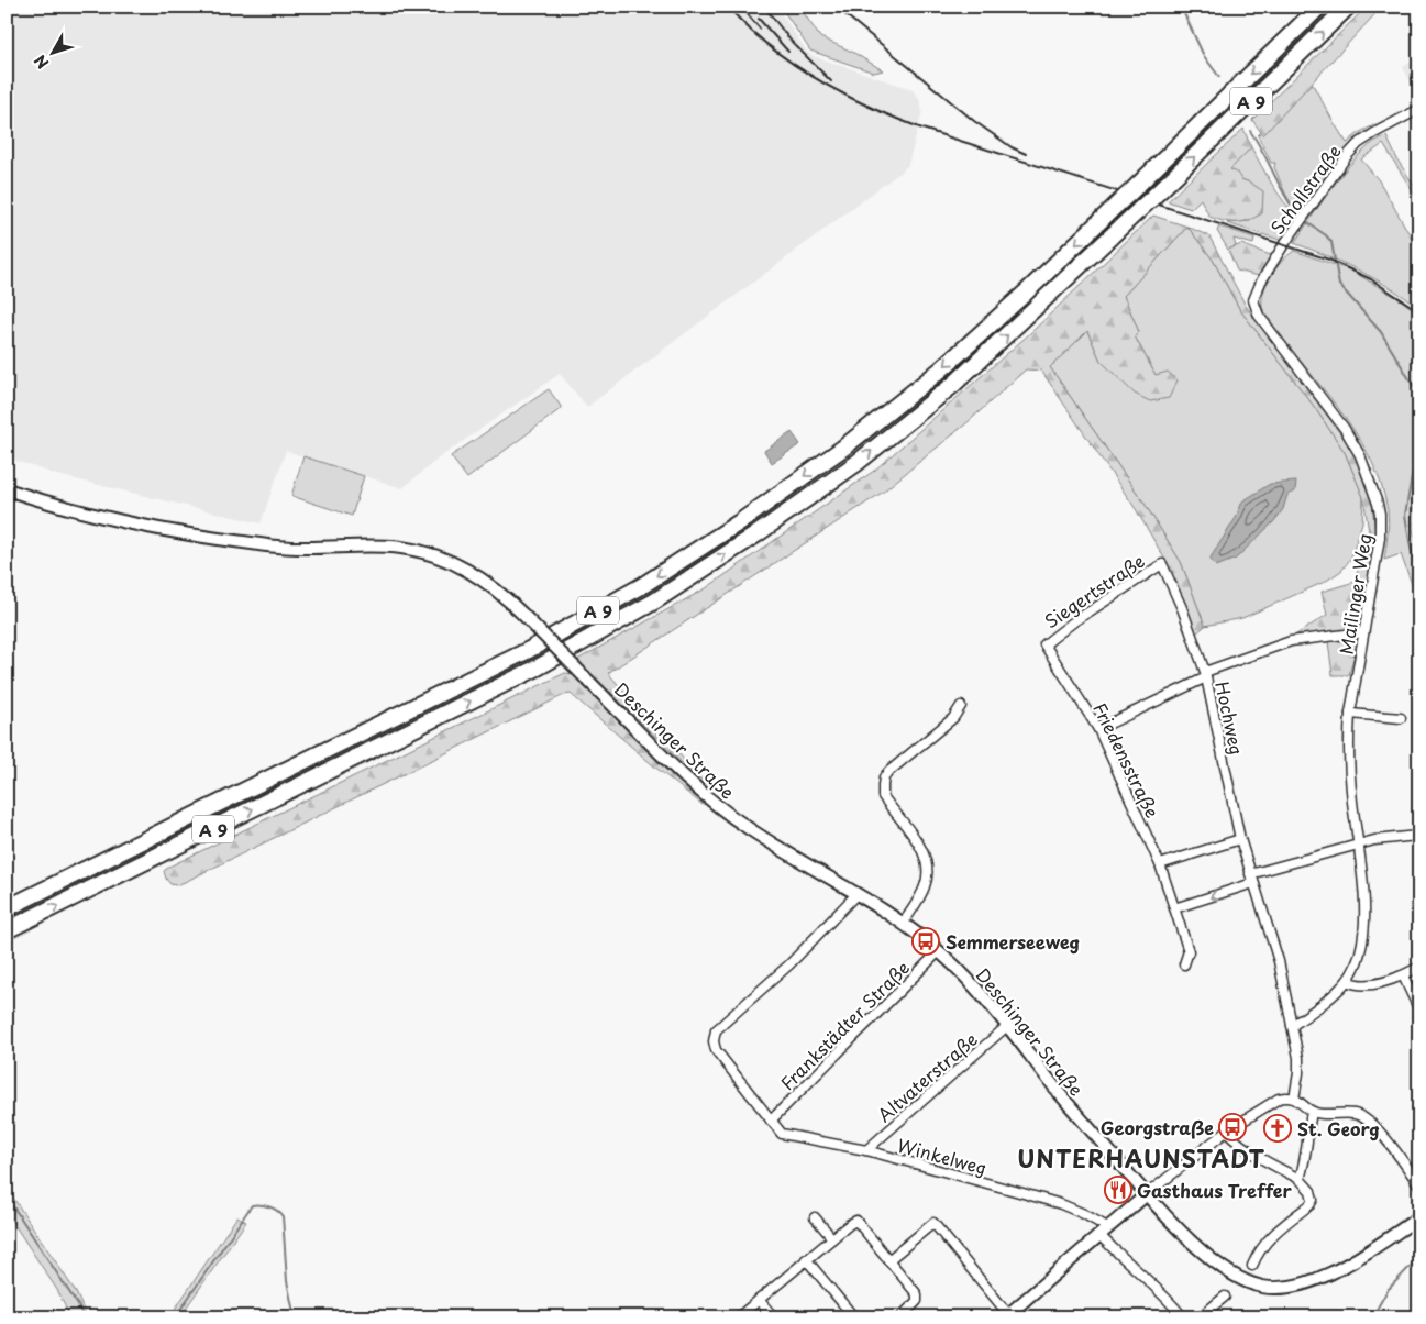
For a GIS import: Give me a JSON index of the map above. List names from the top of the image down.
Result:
{
  "streets": {
    "highway": ["A 9"],
    "street": [
      "Schollstraße",
      "Siegertstraße",
      "Mailinger Weg",
      "Hochweg",
      "Deschinger Straße",
      "Friedensstraße",
      "Frankstädter Straße",
      "Altvaterstraße",
      "Winkelweg"
    ]
  },
  "crossings": [
    ["Schollstraße", "Mailinger Weg"],
    ["Siegertstraße", "Hochweg"],
    ["Siegertstraße", "Friedensstraße"],
    ["Mailinger Weg", "Hochweg"],
    ["Deschinger Straße", "Frankstädter Straße"],
    ["Deschinger Straße", "Altvaterstraße"],
    ["Frankstädter Straße", "Winkelweg"],
    ["Altvaterstraße", "Winkelweg"]
  ],
  "districts": ["UNTERHAUNSTADT"],
  "places": {
    "bus stop": ["Semmerseeweg", "Georgstraße"],
    "church": ["St. Georg"],
    "restaurant": ["Gasthaus Treffer"]
  },
  "north": "bottom left"
}
